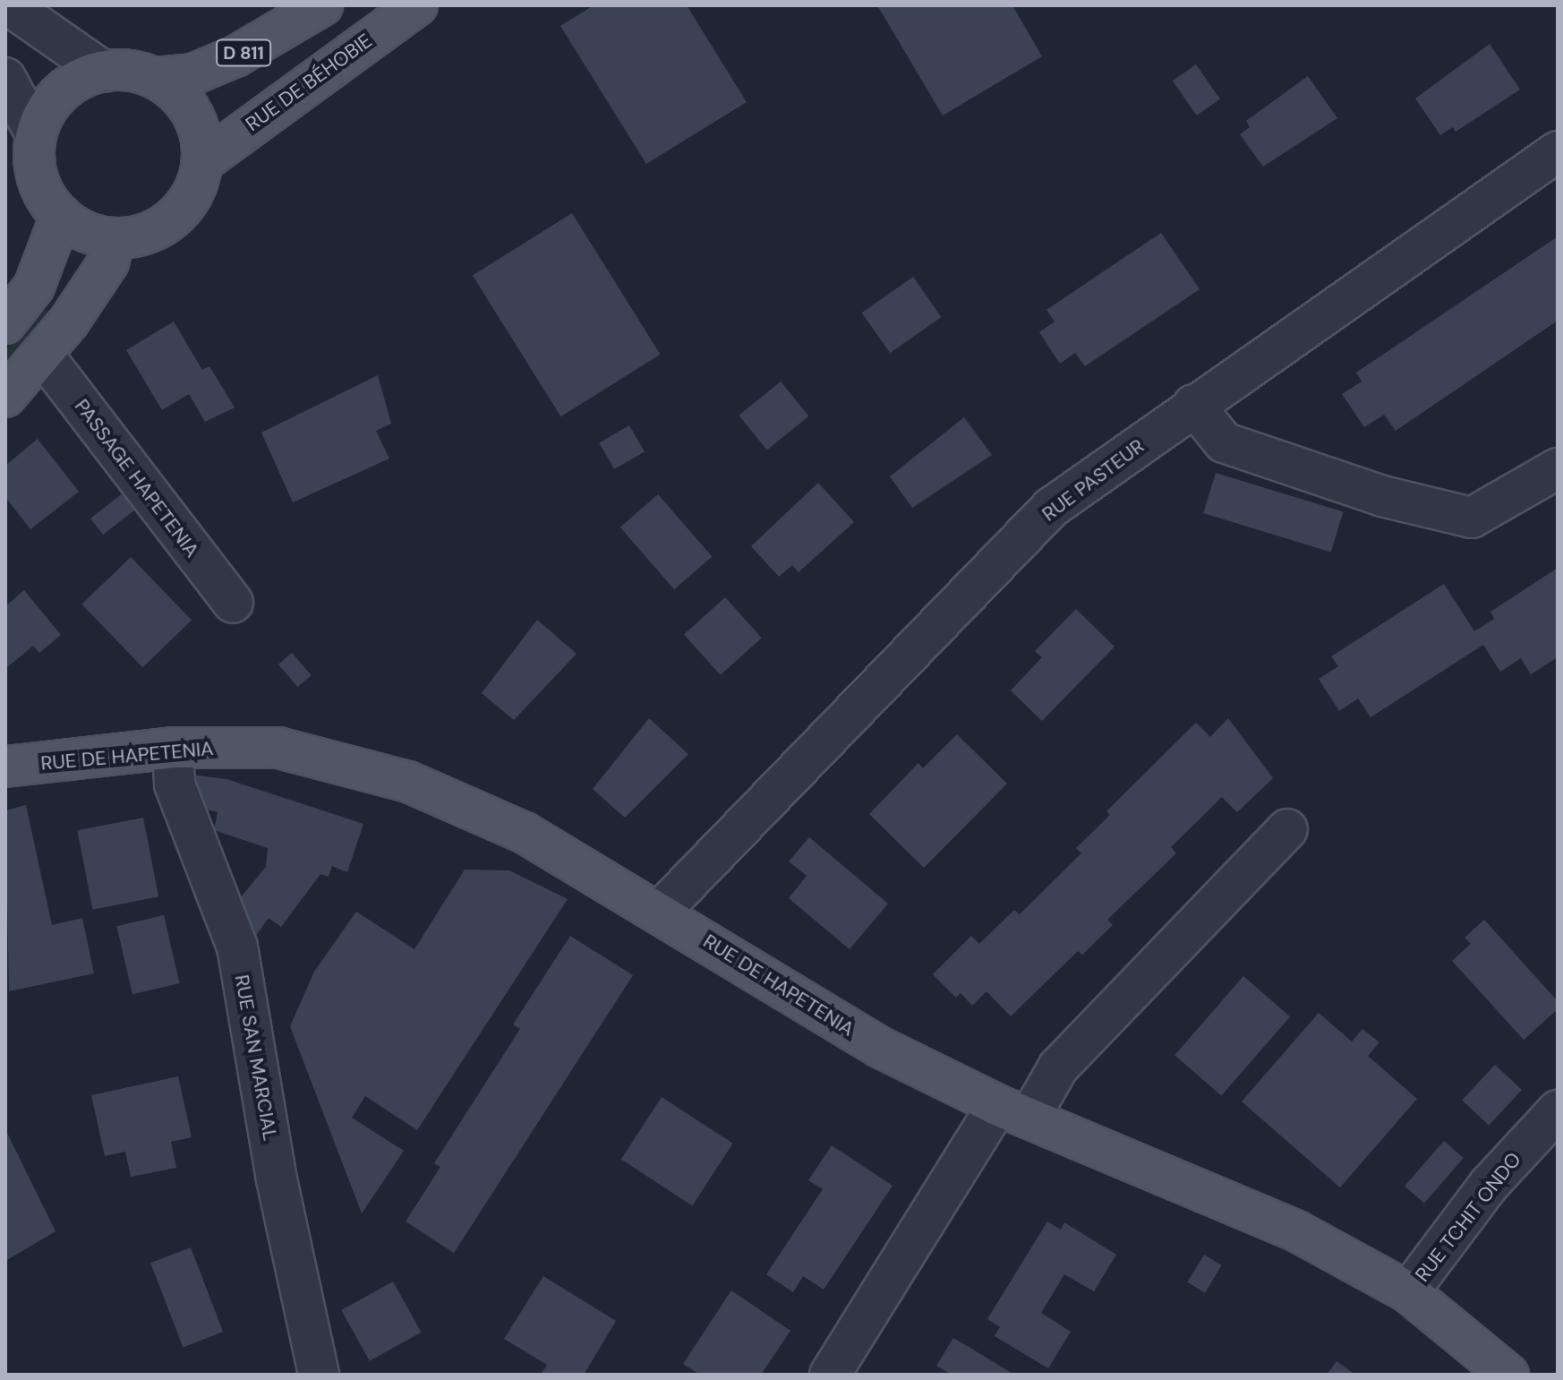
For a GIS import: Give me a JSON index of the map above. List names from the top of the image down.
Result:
{
  "streets": {
    "main road": ["D 811", "RUE DE BÉHOBIE", "RUE DE HAPETENIA"],
    "street": [
      "PASSAGE HAPETENIA",
      "RUE PASTEUR",
      "RUE SAN MARCIAL",
      "RUE TCHIT ONDO"
    ]
  },
  "crossings": [
    ["D 811", "RUE DE BÉHOBIE"],
    ["RUE PASTEUR", "RUE DE HAPETENIA"],
    ["RUE DE HAPETENIA", "RUE SAN MARCIAL"],
    ["RUE DE HAPETENIA", "RUE TCHIT ONDO"]
  ]
}
